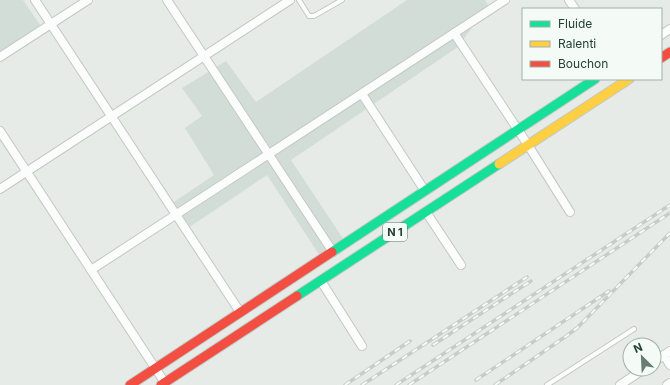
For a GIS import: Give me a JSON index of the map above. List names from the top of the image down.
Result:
{
  "streets": {
    "main road": ["N 1"]
  },
  "legend": ["Fluide", "Ralenti", "Bouchon"],
  "north": "top left"
}
